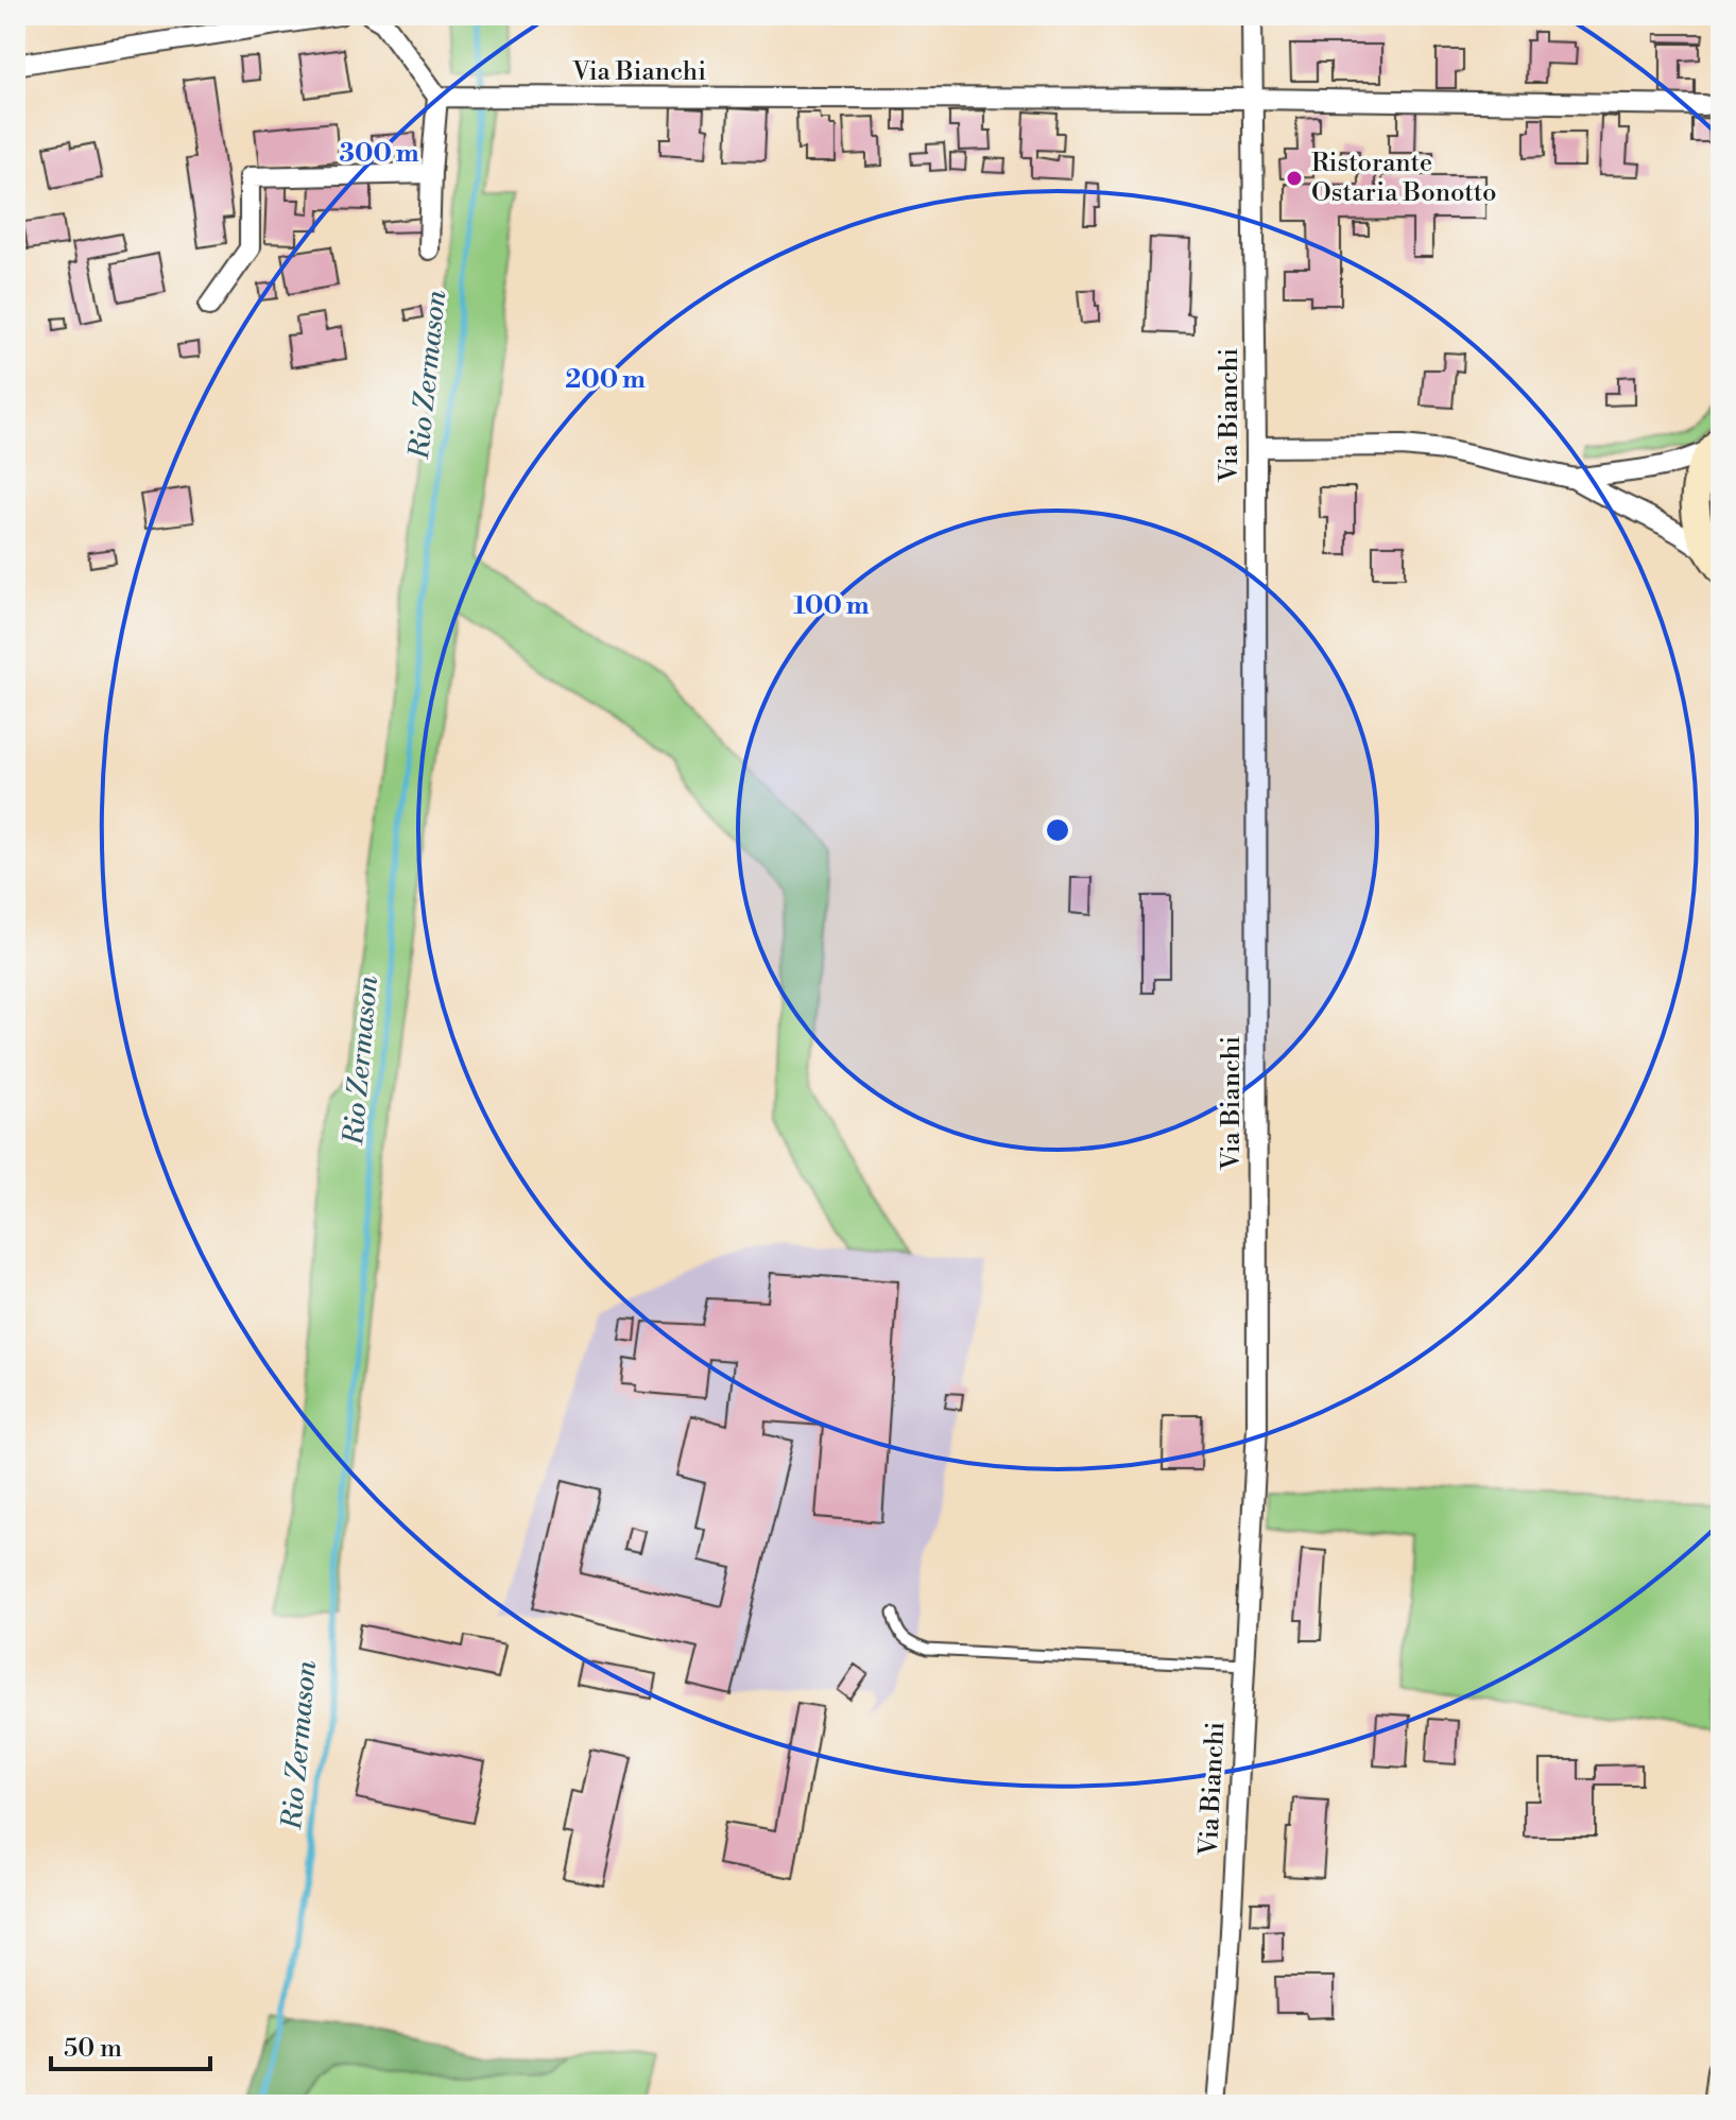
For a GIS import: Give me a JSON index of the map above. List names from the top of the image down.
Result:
{
  "streets": {
    "street": ["Via Bianchi"]
  },
  "water": ["Rio Zermason"],
  "places": ["Ristorante Ostaria Bonotto"],
  "scale_bar": "50 m",
  "rings": ["300 m", "200 m", "100 m"]
}
